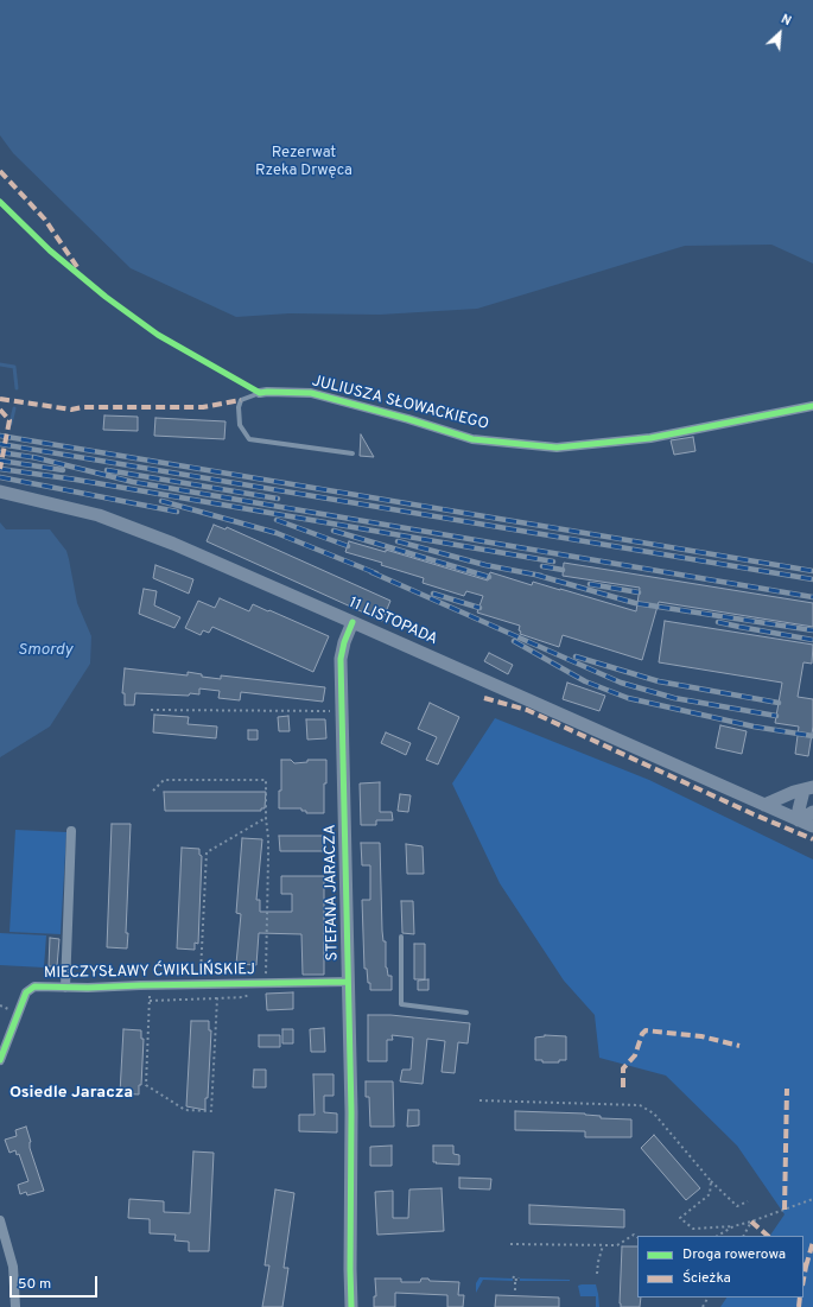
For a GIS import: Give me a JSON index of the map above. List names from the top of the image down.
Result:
{
  "streets": {
    "main road": ["11 LISTOPADA", "STEFANA JARACZA"],
    "street": ["JULIUSZA SŁOWACKIEGO", "MIECZYSŁAWY ĆWIKLIŃSKIEJ"]
  },
  "crossings": [
    ["11 LISTOPADA", "STEFANA JARACZA"],
    ["STEFANA JARACZA", "MIECZYSŁAWY ĆWIKLIŃSKIEJ"]
  ],
  "districts": ["Osiedle Jaracza"],
  "water": ["Smordy"],
  "parks": ["Rezerwat Rzeka Drwęca"],
  "legend": ["Droga rowerowa", "Ścieżka"],
  "scale_bar": "50 m",
  "north": "top right"
}
